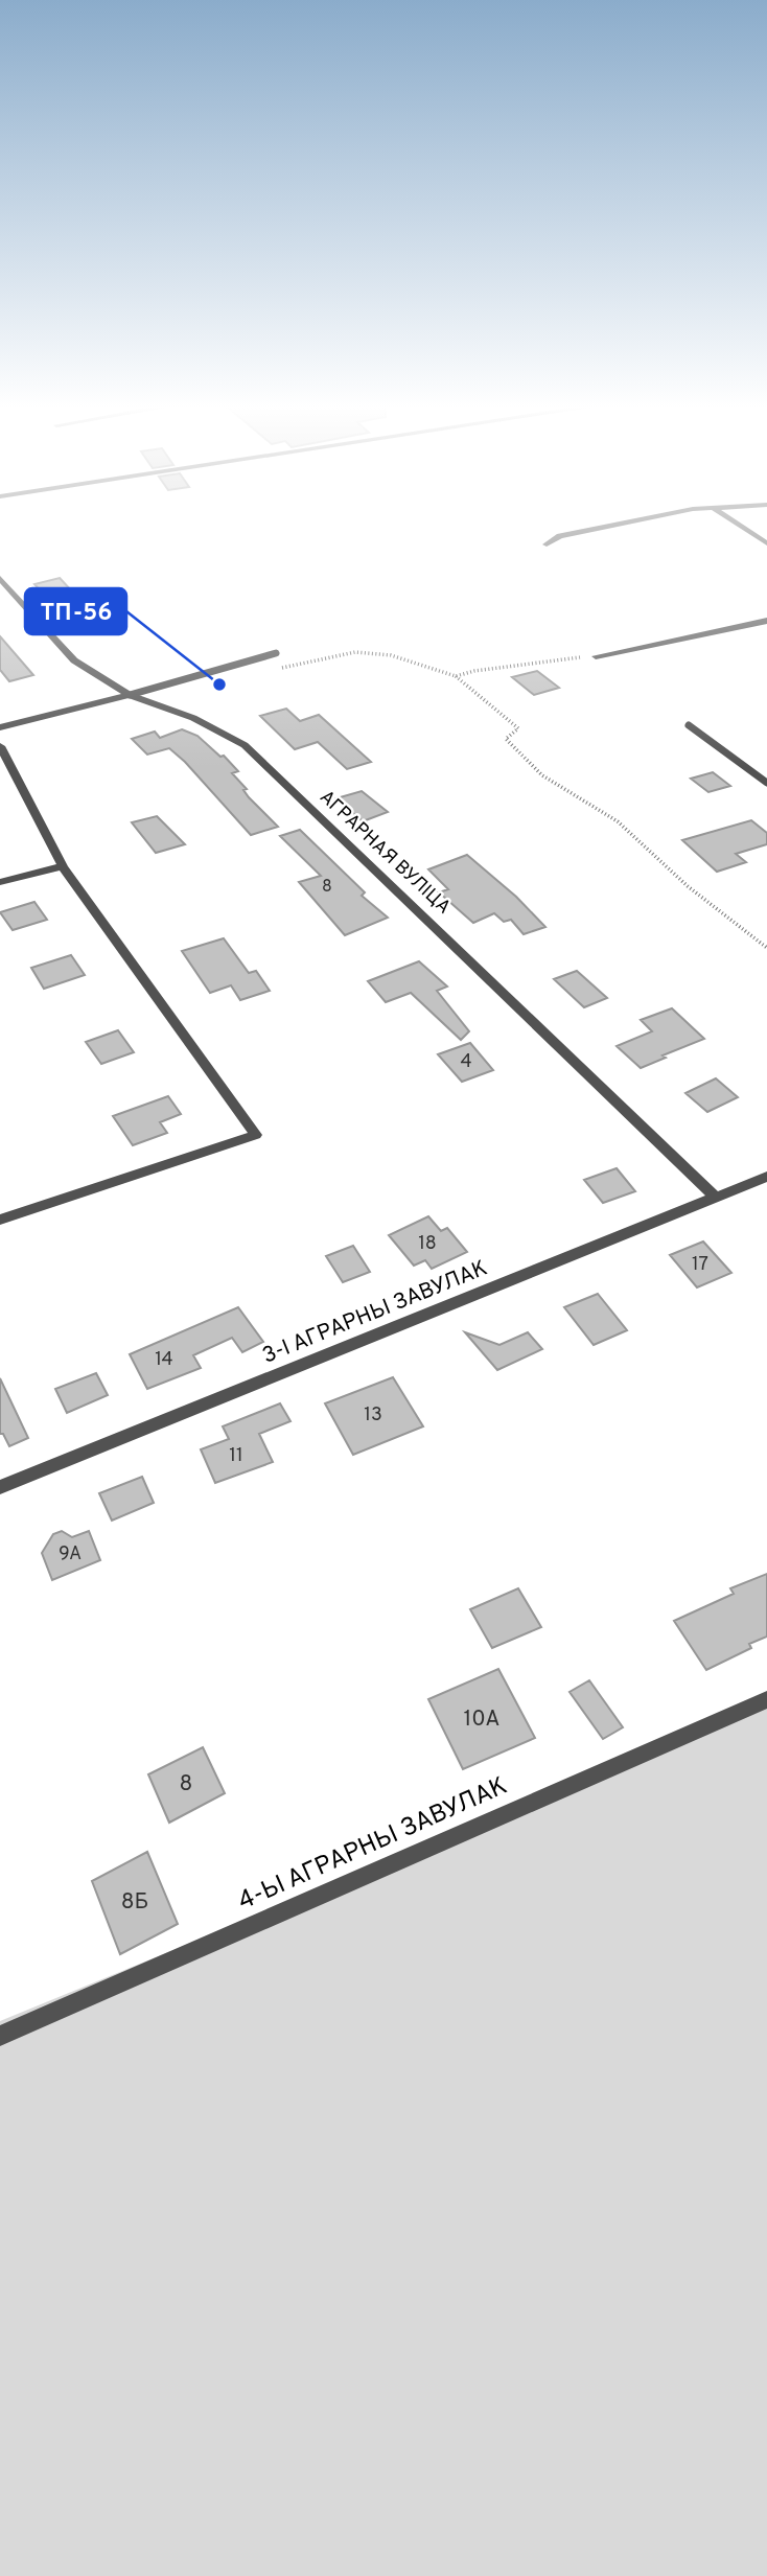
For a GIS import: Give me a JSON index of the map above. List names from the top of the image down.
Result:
{
  "streets": {
    "street": ["АГРАРНАЯ ВУЛІЦА", "3-І АГРАРНЫ ЗАВУЛАК", "4-Ы АГРАРНЫ ЗАВУЛАК"]
  },
  "crossings": [
    ["АГРАРНАЯ ВУЛІЦА", "3-І АГРАРНЫ ЗАВУЛАК"]
  ],
  "places": ["ТП-56"],
  "house_numbers": [
    "8",
    "4",
    "18",
    "17",
    "14",
    "13",
    "11",
    "9А",
    "10А",
    "8",
    "8Б"
  ]
}
